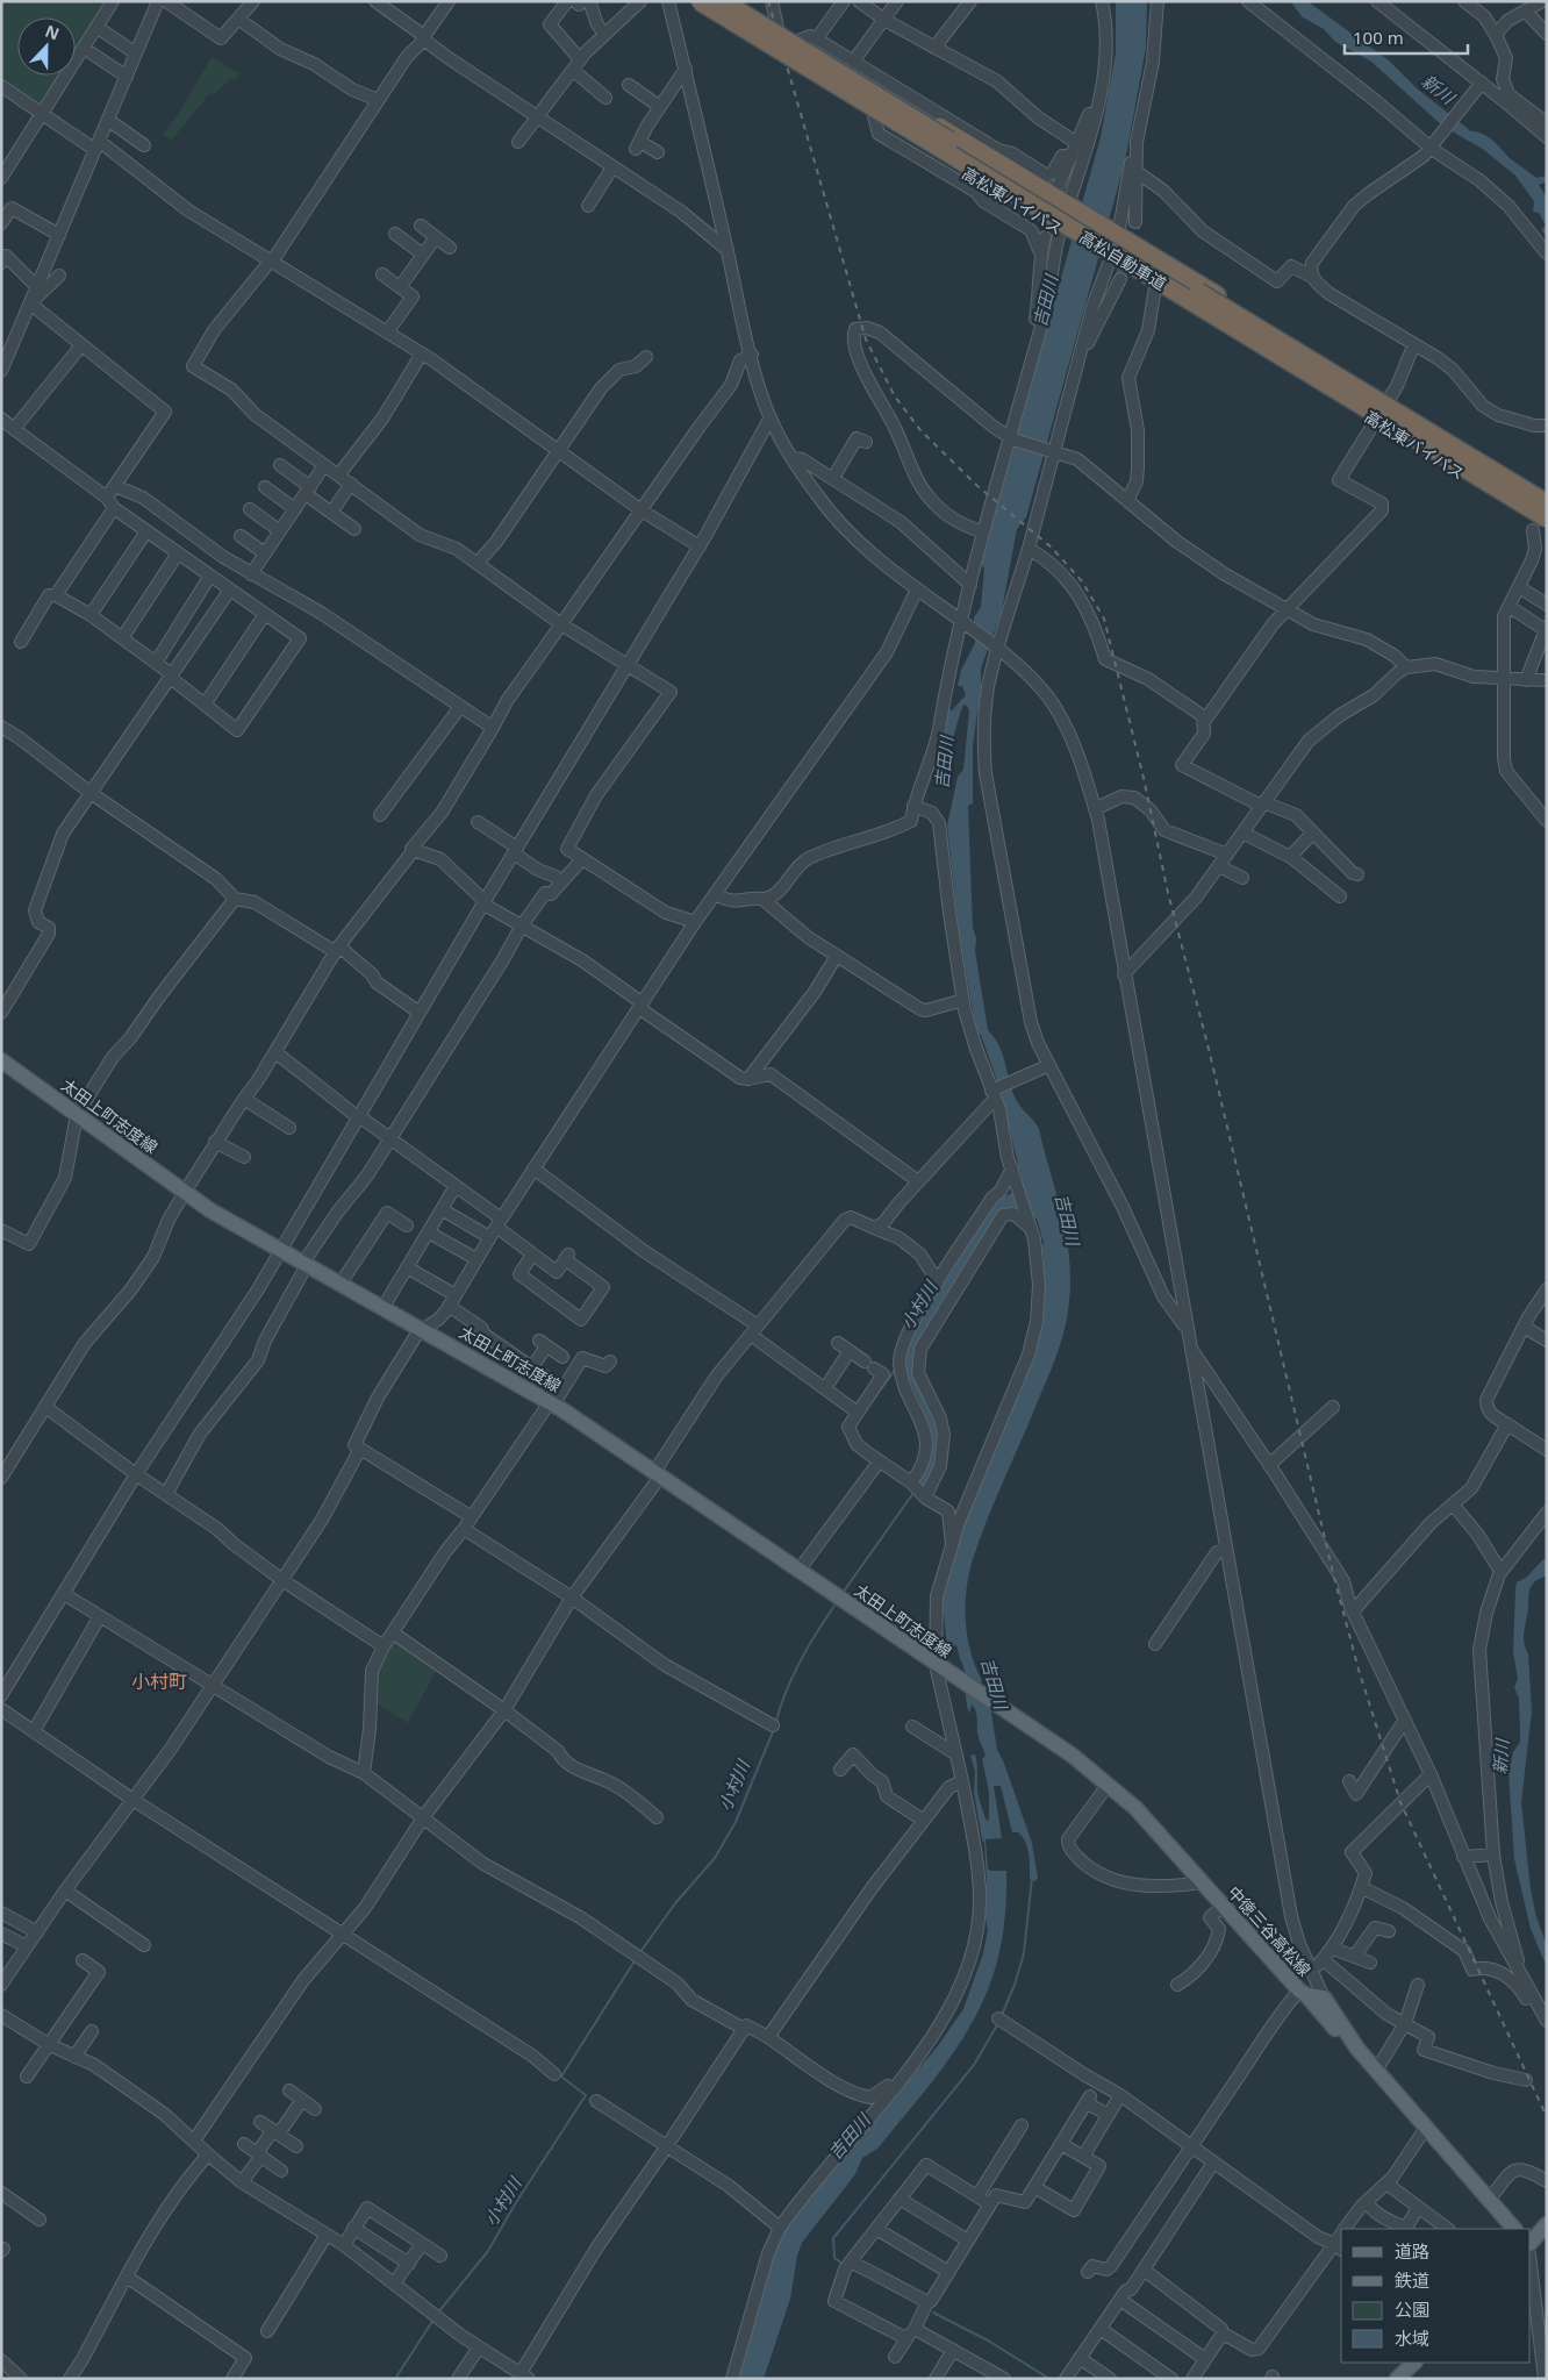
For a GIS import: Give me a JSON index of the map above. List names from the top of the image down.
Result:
{
  "streets": {
    "highway": ["高松東バイパス", "高松自動車道"],
    "main road": ["太田上町志度線", "中徳三谷高松線"]
  },
  "crossings": [
    ["太田上町志度線", "中徳三谷高松線"]
  ],
  "districts": ["小村町"],
  "water": ["新川", "吉田川", "小村川"],
  "legend": [
    "道路",
    "鉄道",
    "公園",
    "水域"
  ],
  "scale_bar": "100 m",
  "north": "top"
}
